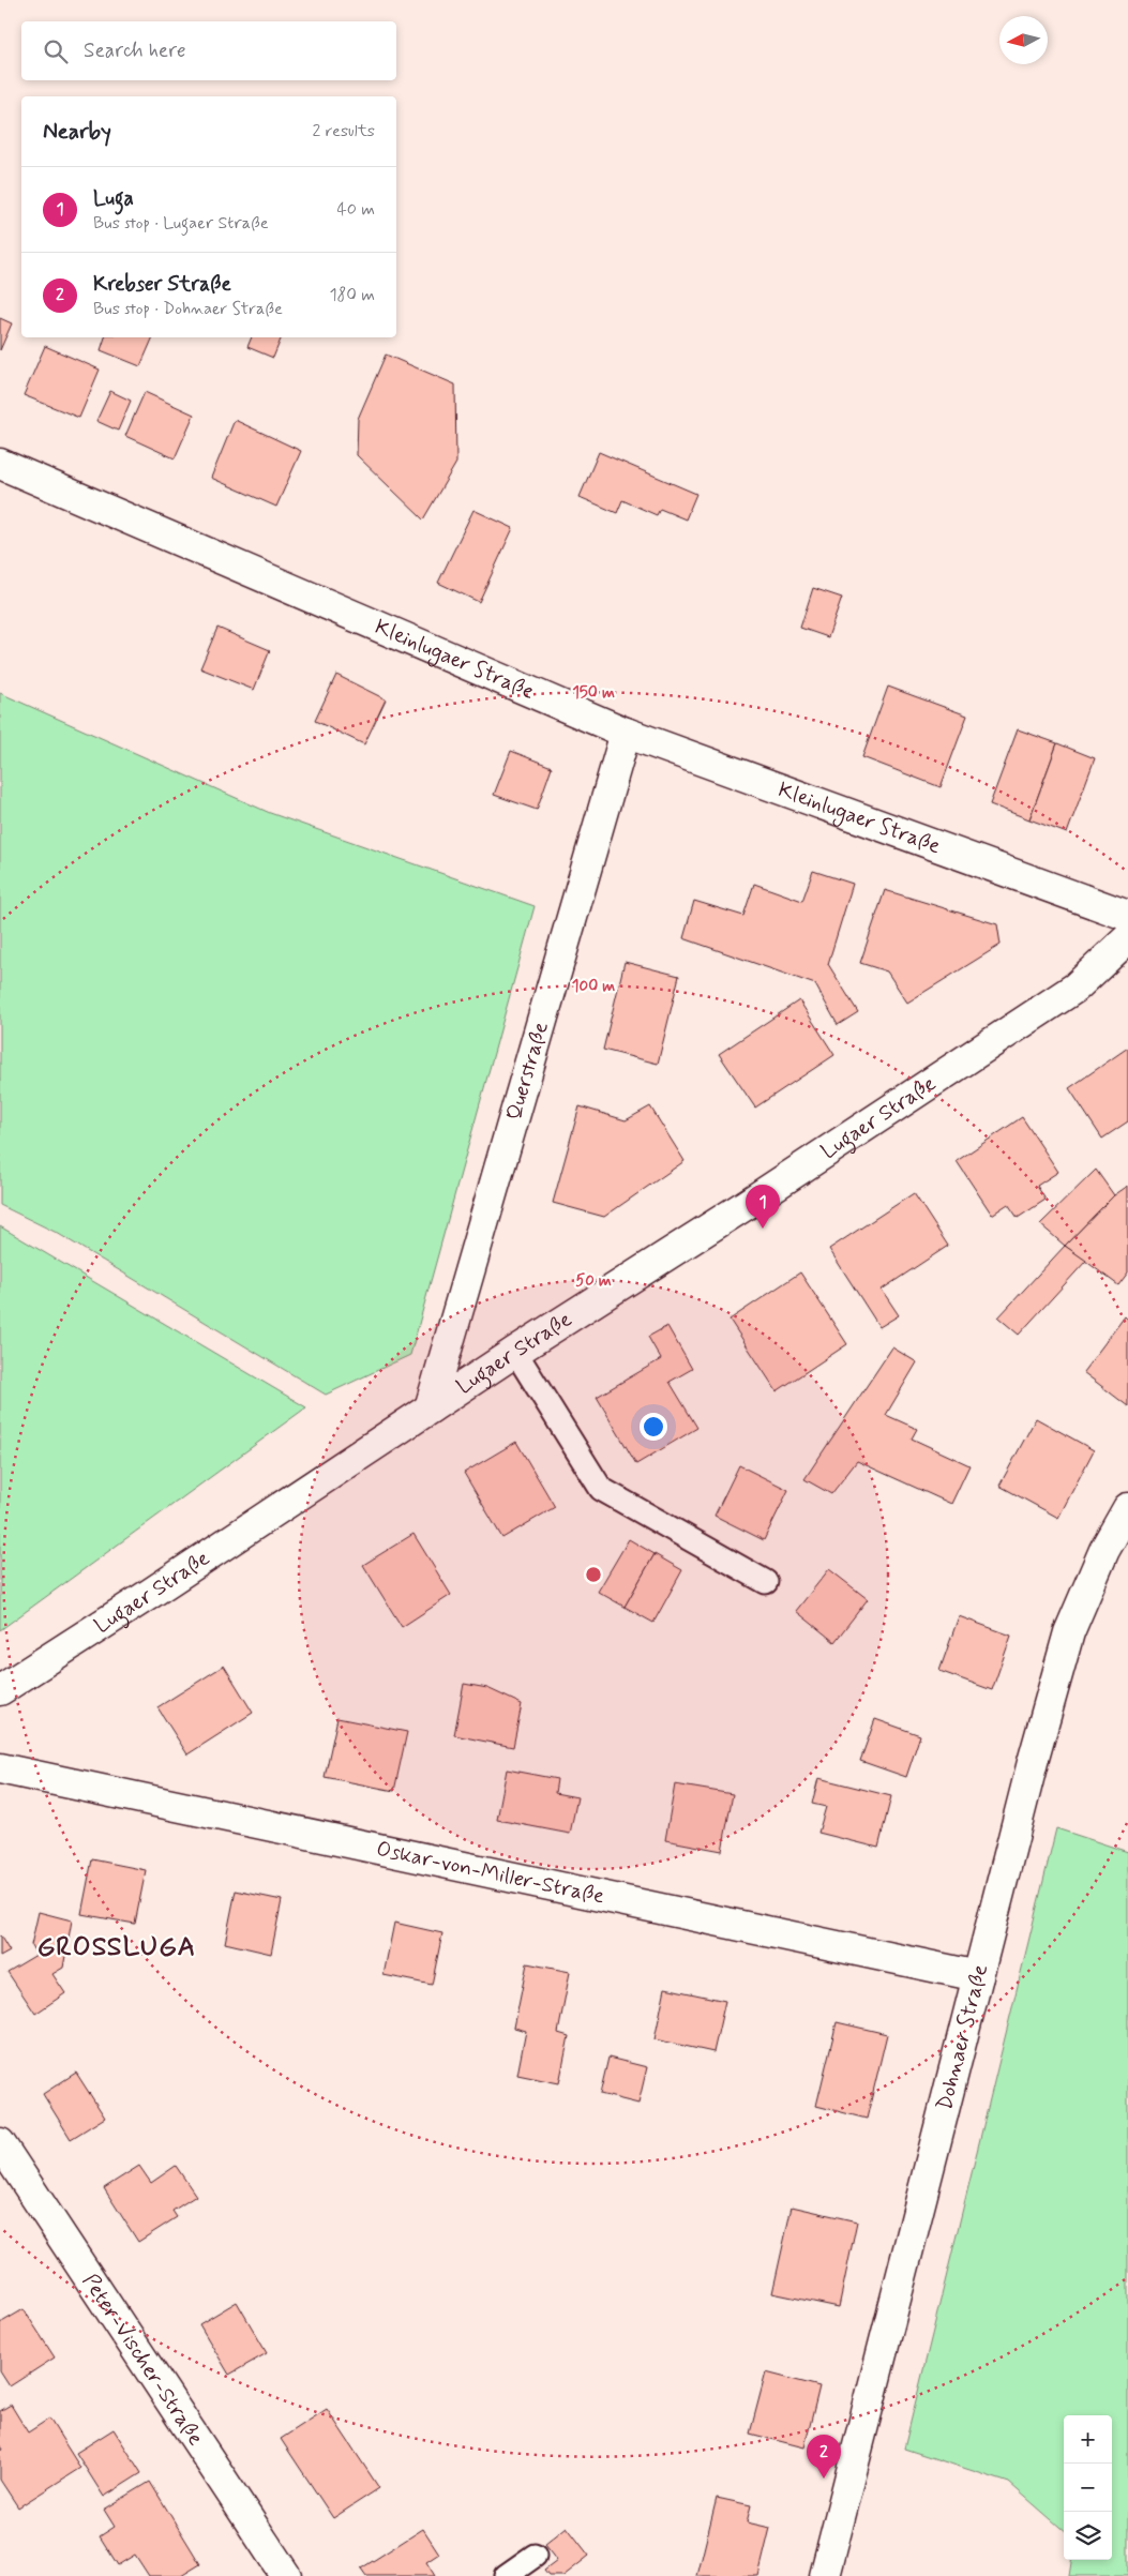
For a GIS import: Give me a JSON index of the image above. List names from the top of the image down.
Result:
{
  "streets": {
    "street": [
      "Kleinlugaer Straße",
      "Querstraße",
      "Lugaer Straße",
      "Oskar-von-Miller-Straße",
      "Dohnaer Straße",
      "Peter-Vischer-Straße"
    ]
  },
  "crossings": [
    ["Kleinlugaer Straße", "Querstraße"],
    ["Querstraße", "Lugaer Straße"],
    ["Oskar-von-Miller-Straße", "Dohnaer Straße"]
  ],
  "districts": ["GROSSLUGA"],
  "north": "left",
  "page": {
    "search": "Search here",
    "heading": ["Nearby", "2 results"],
    "list": [
      {
        "mark": "1",
        "name": "Luga",
        "note": "Bus stop · Lugaer Straße",
        "value": "40 m"
      },
      {
        "mark": "2",
        "name": "Krebser Straße",
        "note": "Bus stop · Dohnaer Straße",
        "value": "180 m"
      }
    ],
    "pins": ["1", "2"],
    "map_buttons": ["+", "−"]
  },
  "rings": ["150 m", "100 m", "50 m"]
}
